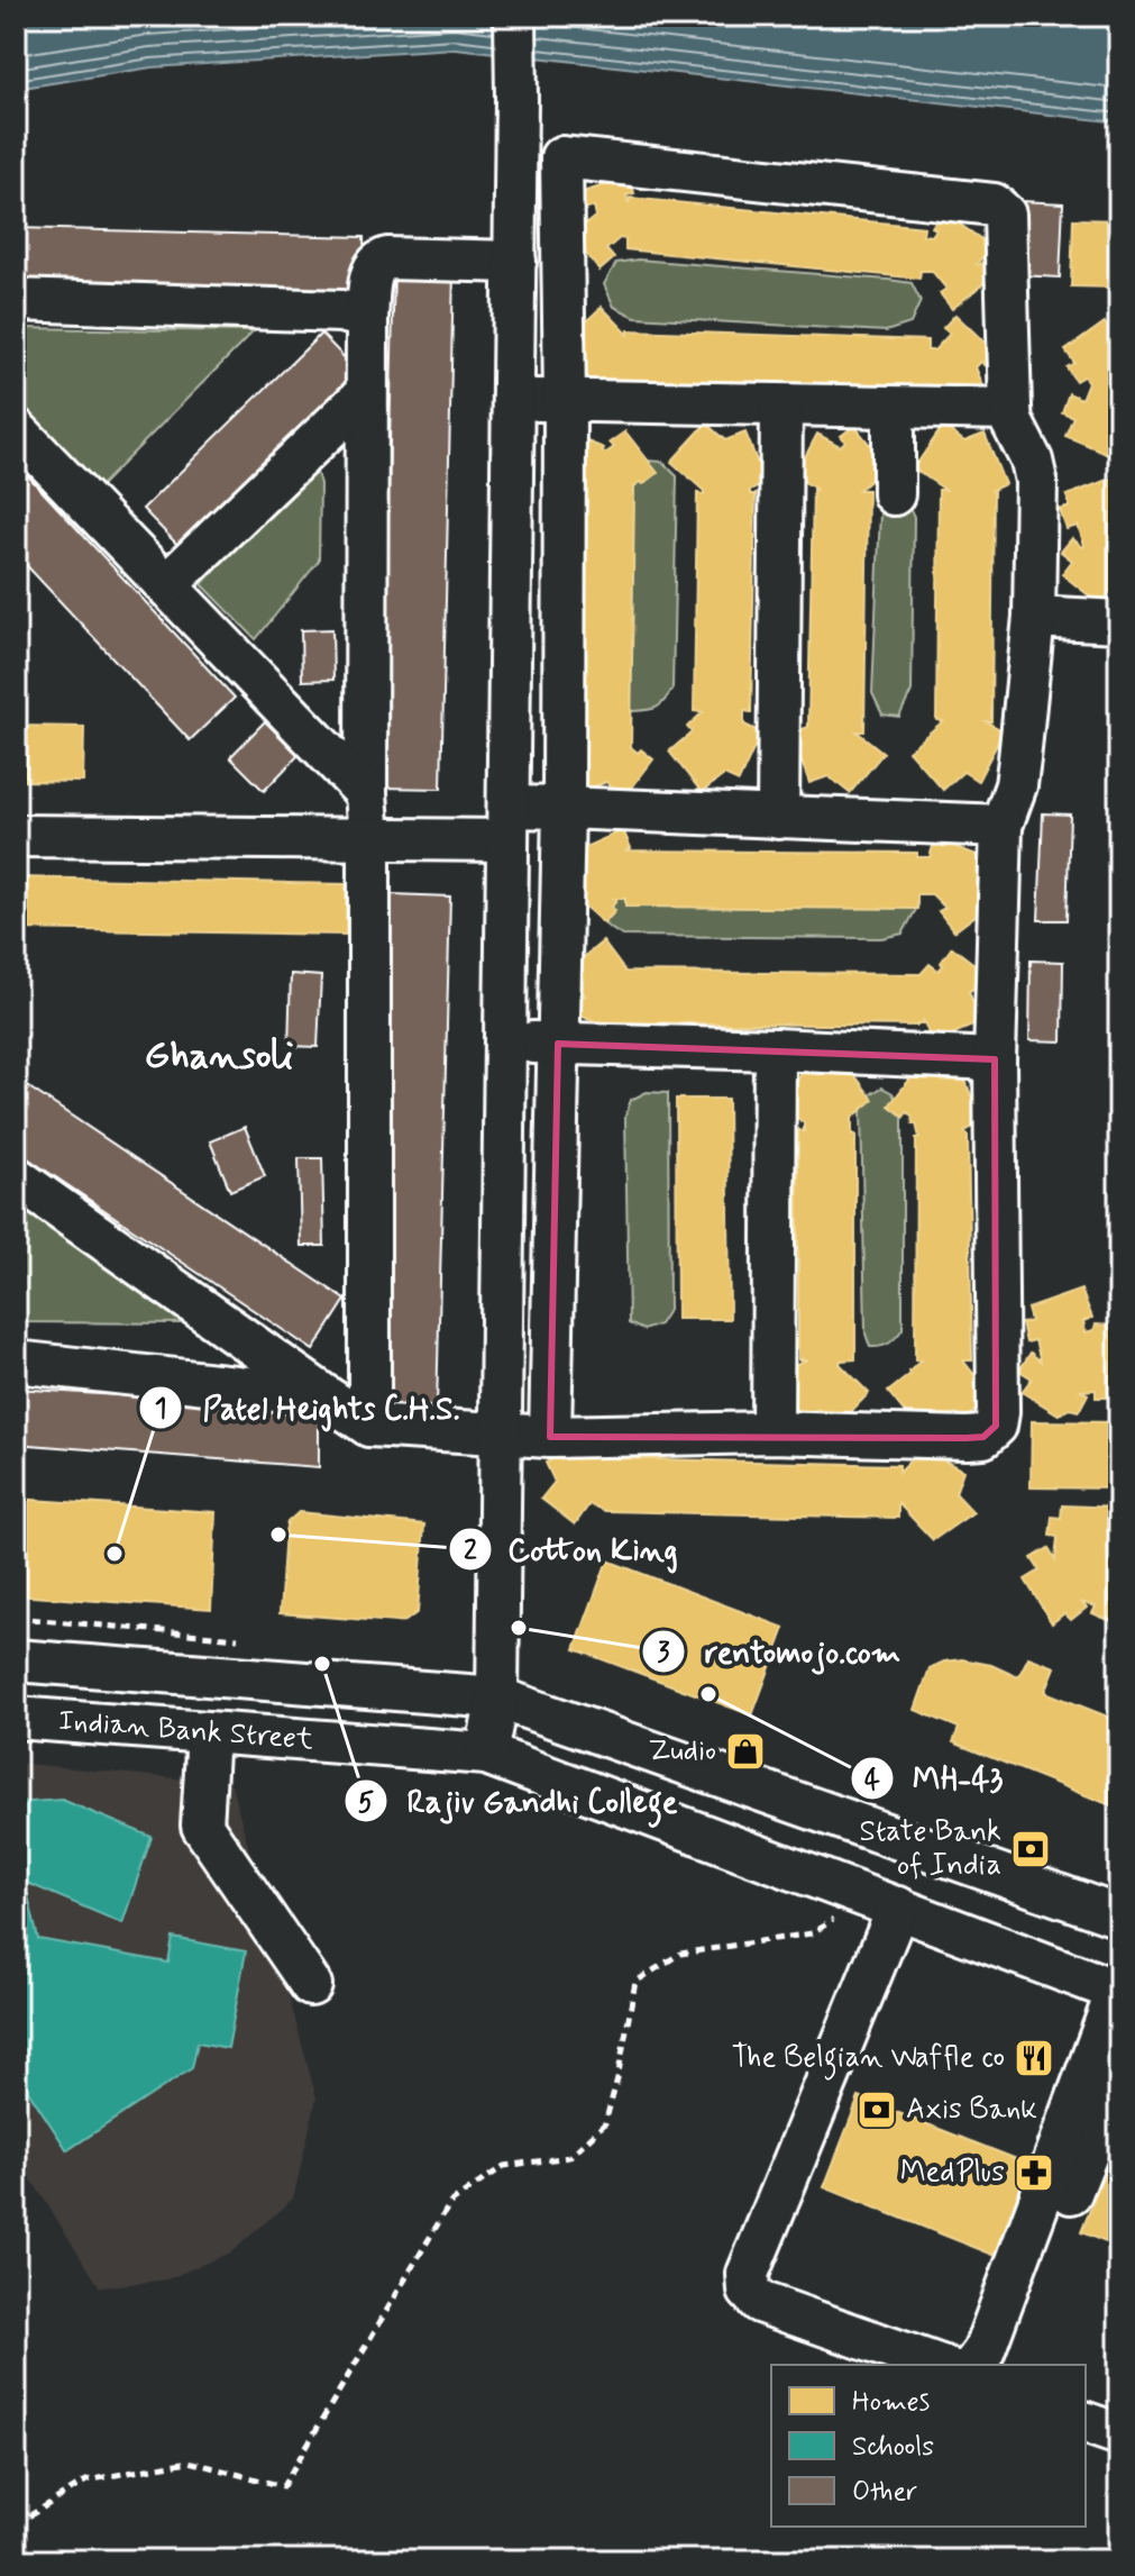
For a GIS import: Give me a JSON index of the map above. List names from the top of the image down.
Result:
{
  "streets": {
    "street": ["Indian Bank Street"]
  },
  "districts": ["Ghansoli"],
  "places": {
    "other": [
      "Cotton King",
      "Patel Heights C.H.S.",
      "rentomojo.com",
      "Rajiv Gandhi College",
      "MH-43"
    ],
    "shop": ["Zudio"],
    "bank": ["State Bank of India", "Axis Bank"],
    "restaurant": ["The Belgian Waffle co"],
    "pharmacy": ["MedPlus"]
  },
  "legend": ["Homes", "Schools", "Other"]
}
